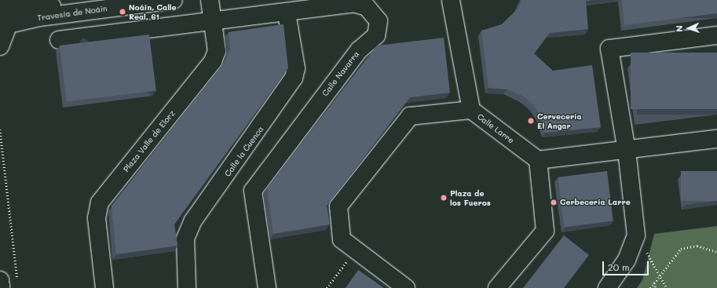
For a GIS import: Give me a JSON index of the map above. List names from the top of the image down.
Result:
{
  "streets": {
    "main road": [
      "Travesía de Noáin",
      "Calle Navarra",
      "Calle Larre",
      "Plaza Valle de Elorz",
      "Calle la Cuenca"
    ]
  },
  "crossings": [
    ["Calle Navarra", "Plaza Valle de Elorz"],
    ["Calle Navarra", "Calle la Cuenca"]
  ],
  "places": [
    "Noáin, Calle Real, 61",
    "Cervecería El Angar",
    "Plaza de los Fueros",
    "Cerbecería Larre"
  ],
  "scale_bar": "20 m",
  "north": "left"
}
